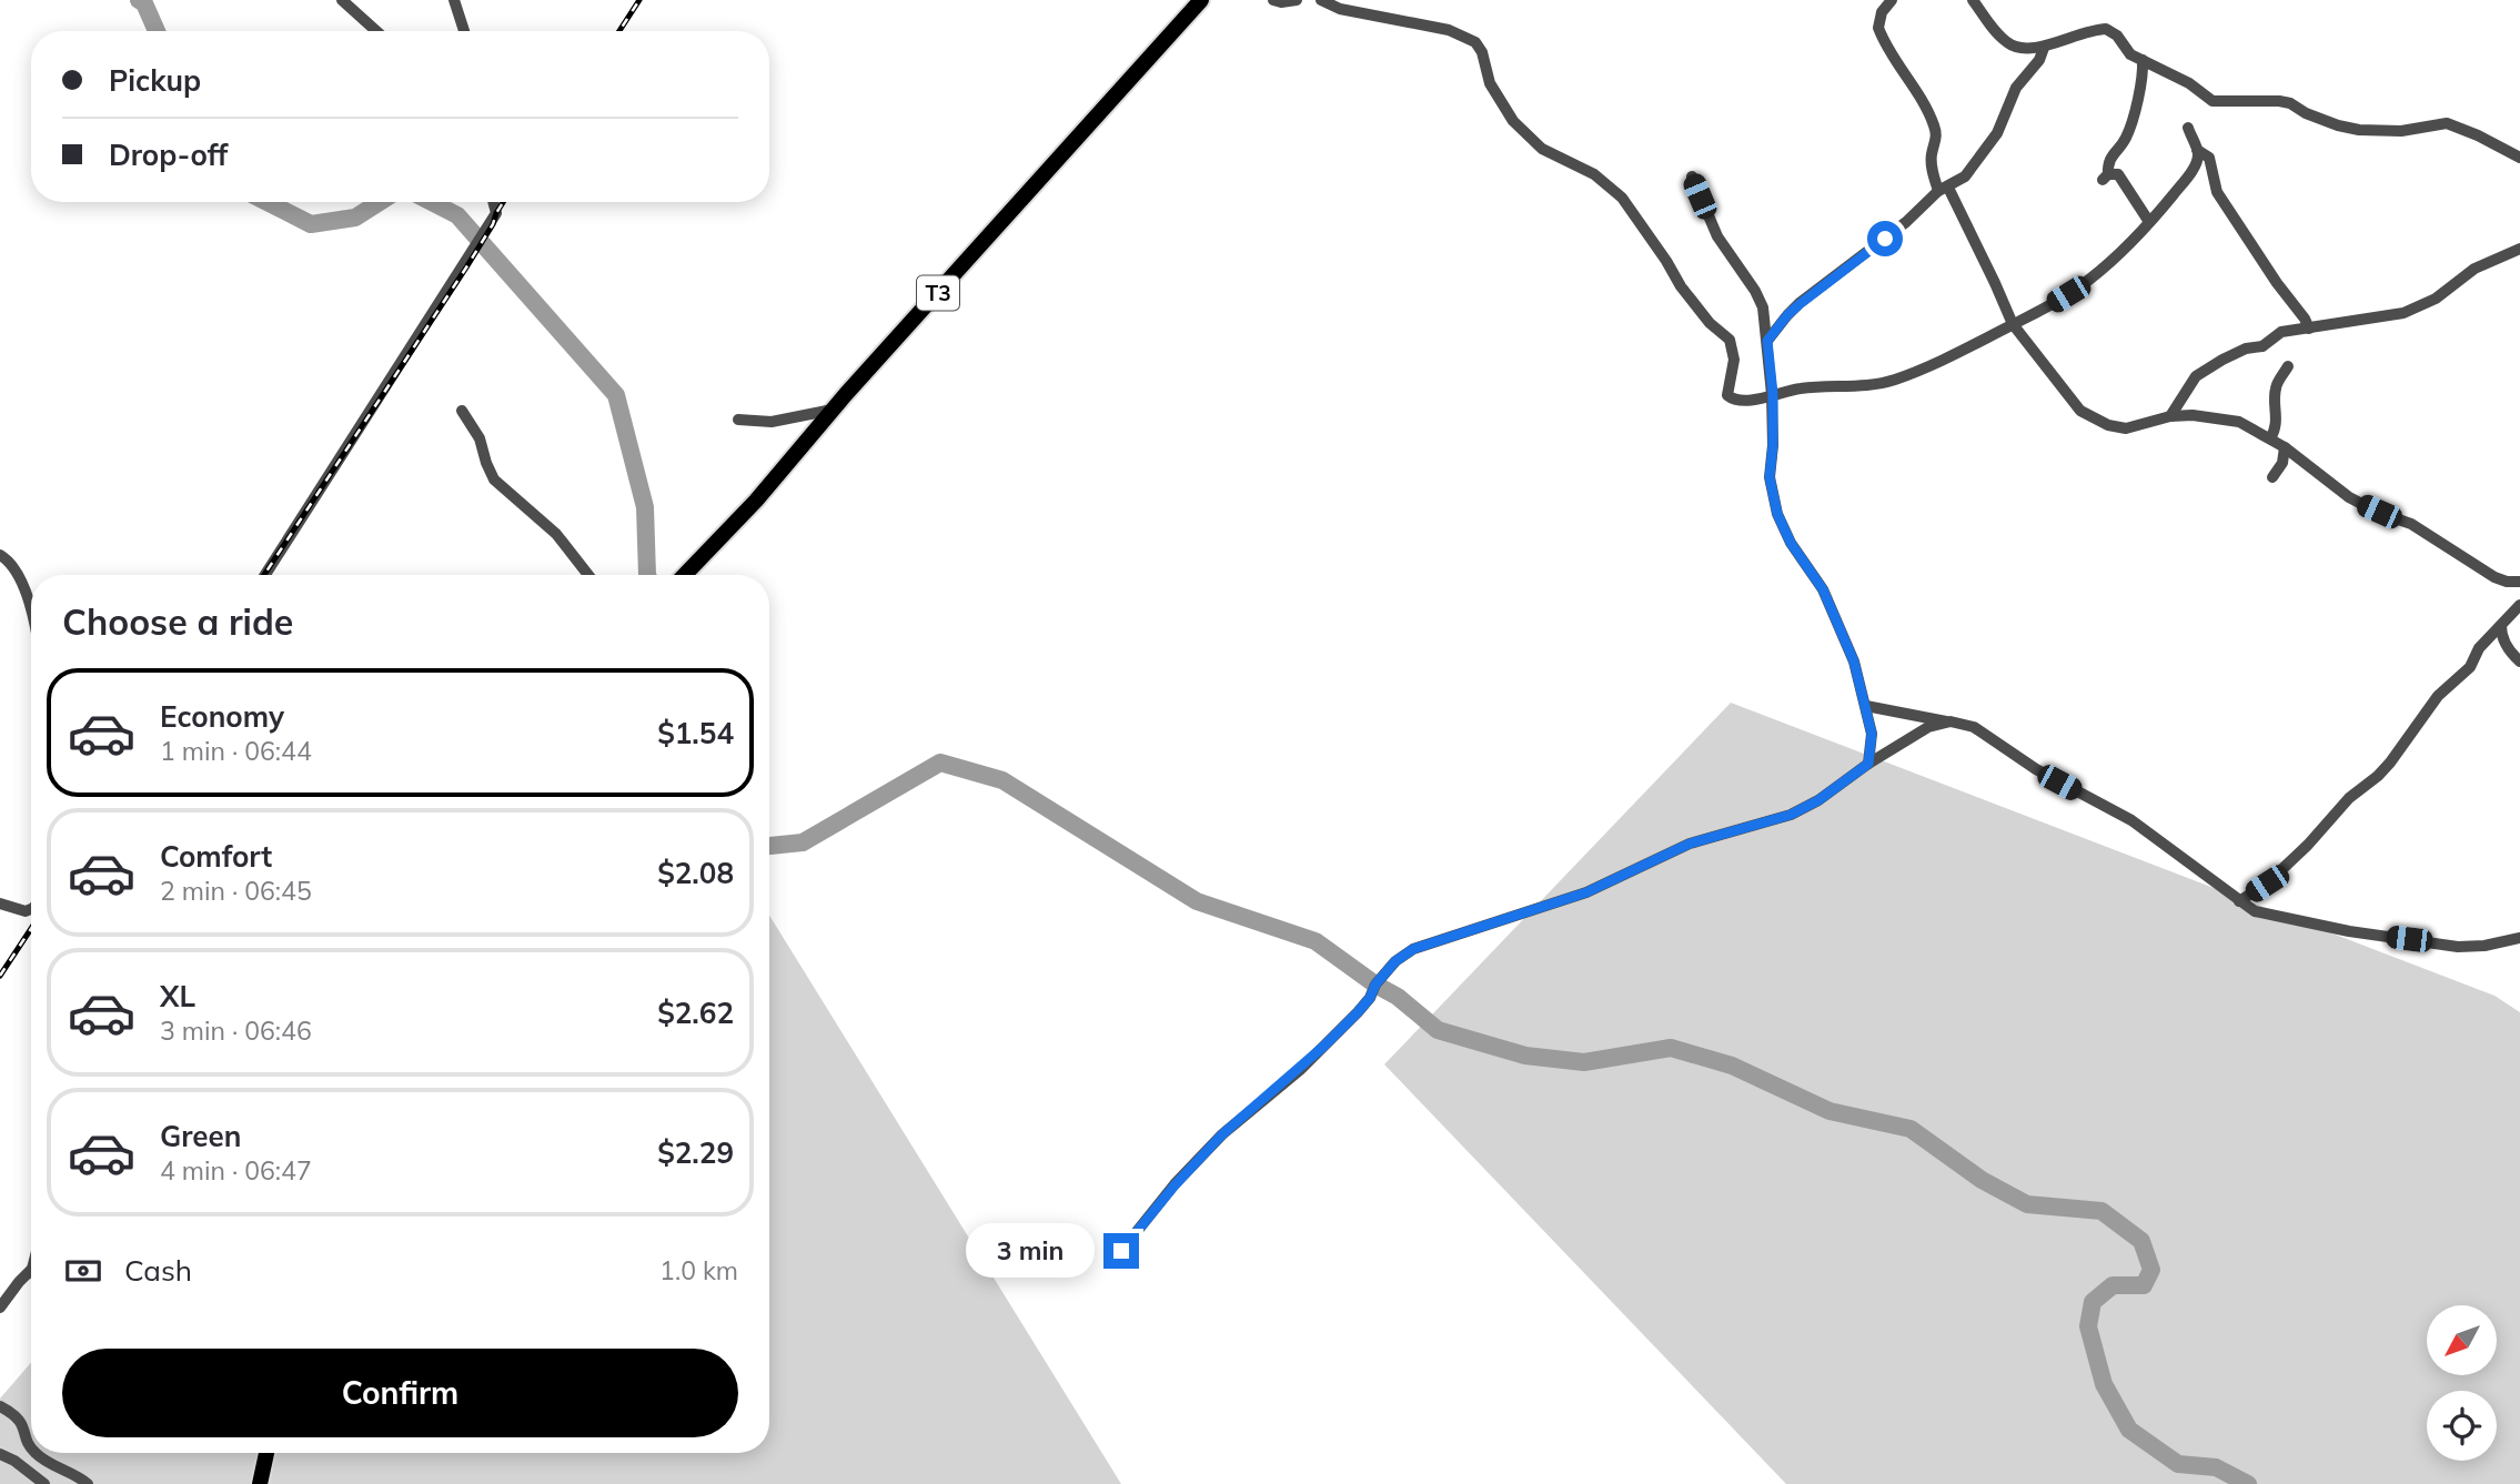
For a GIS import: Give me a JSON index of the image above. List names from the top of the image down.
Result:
{
  "streets": {
    "highway": ["T3"]
  },
  "north": "bottom left",
  "page": {
    "banner": ["Pickup", "Drop-off"],
    "heading": "Choose a ride",
    "list": [
      {
        "name": "Economy",
        "note": "1 min · 06:44",
        "value": "$1.54"
      },
      {
        "name": "Comfort",
        "note": "2 min · 06:45",
        "value": "$2.08"
      },
      {
        "name": "XL",
        "note": "3 min · 06:46",
        "value": "$2.62"
      },
      {
        "name": "Green",
        "note": "4 min · 06:47",
        "value": "$2.29"
      }
    ],
    "bubble": "3 min",
    "pay": ["Cash", "1.0 km"],
    "buttons": "Confirm"
  }
}
